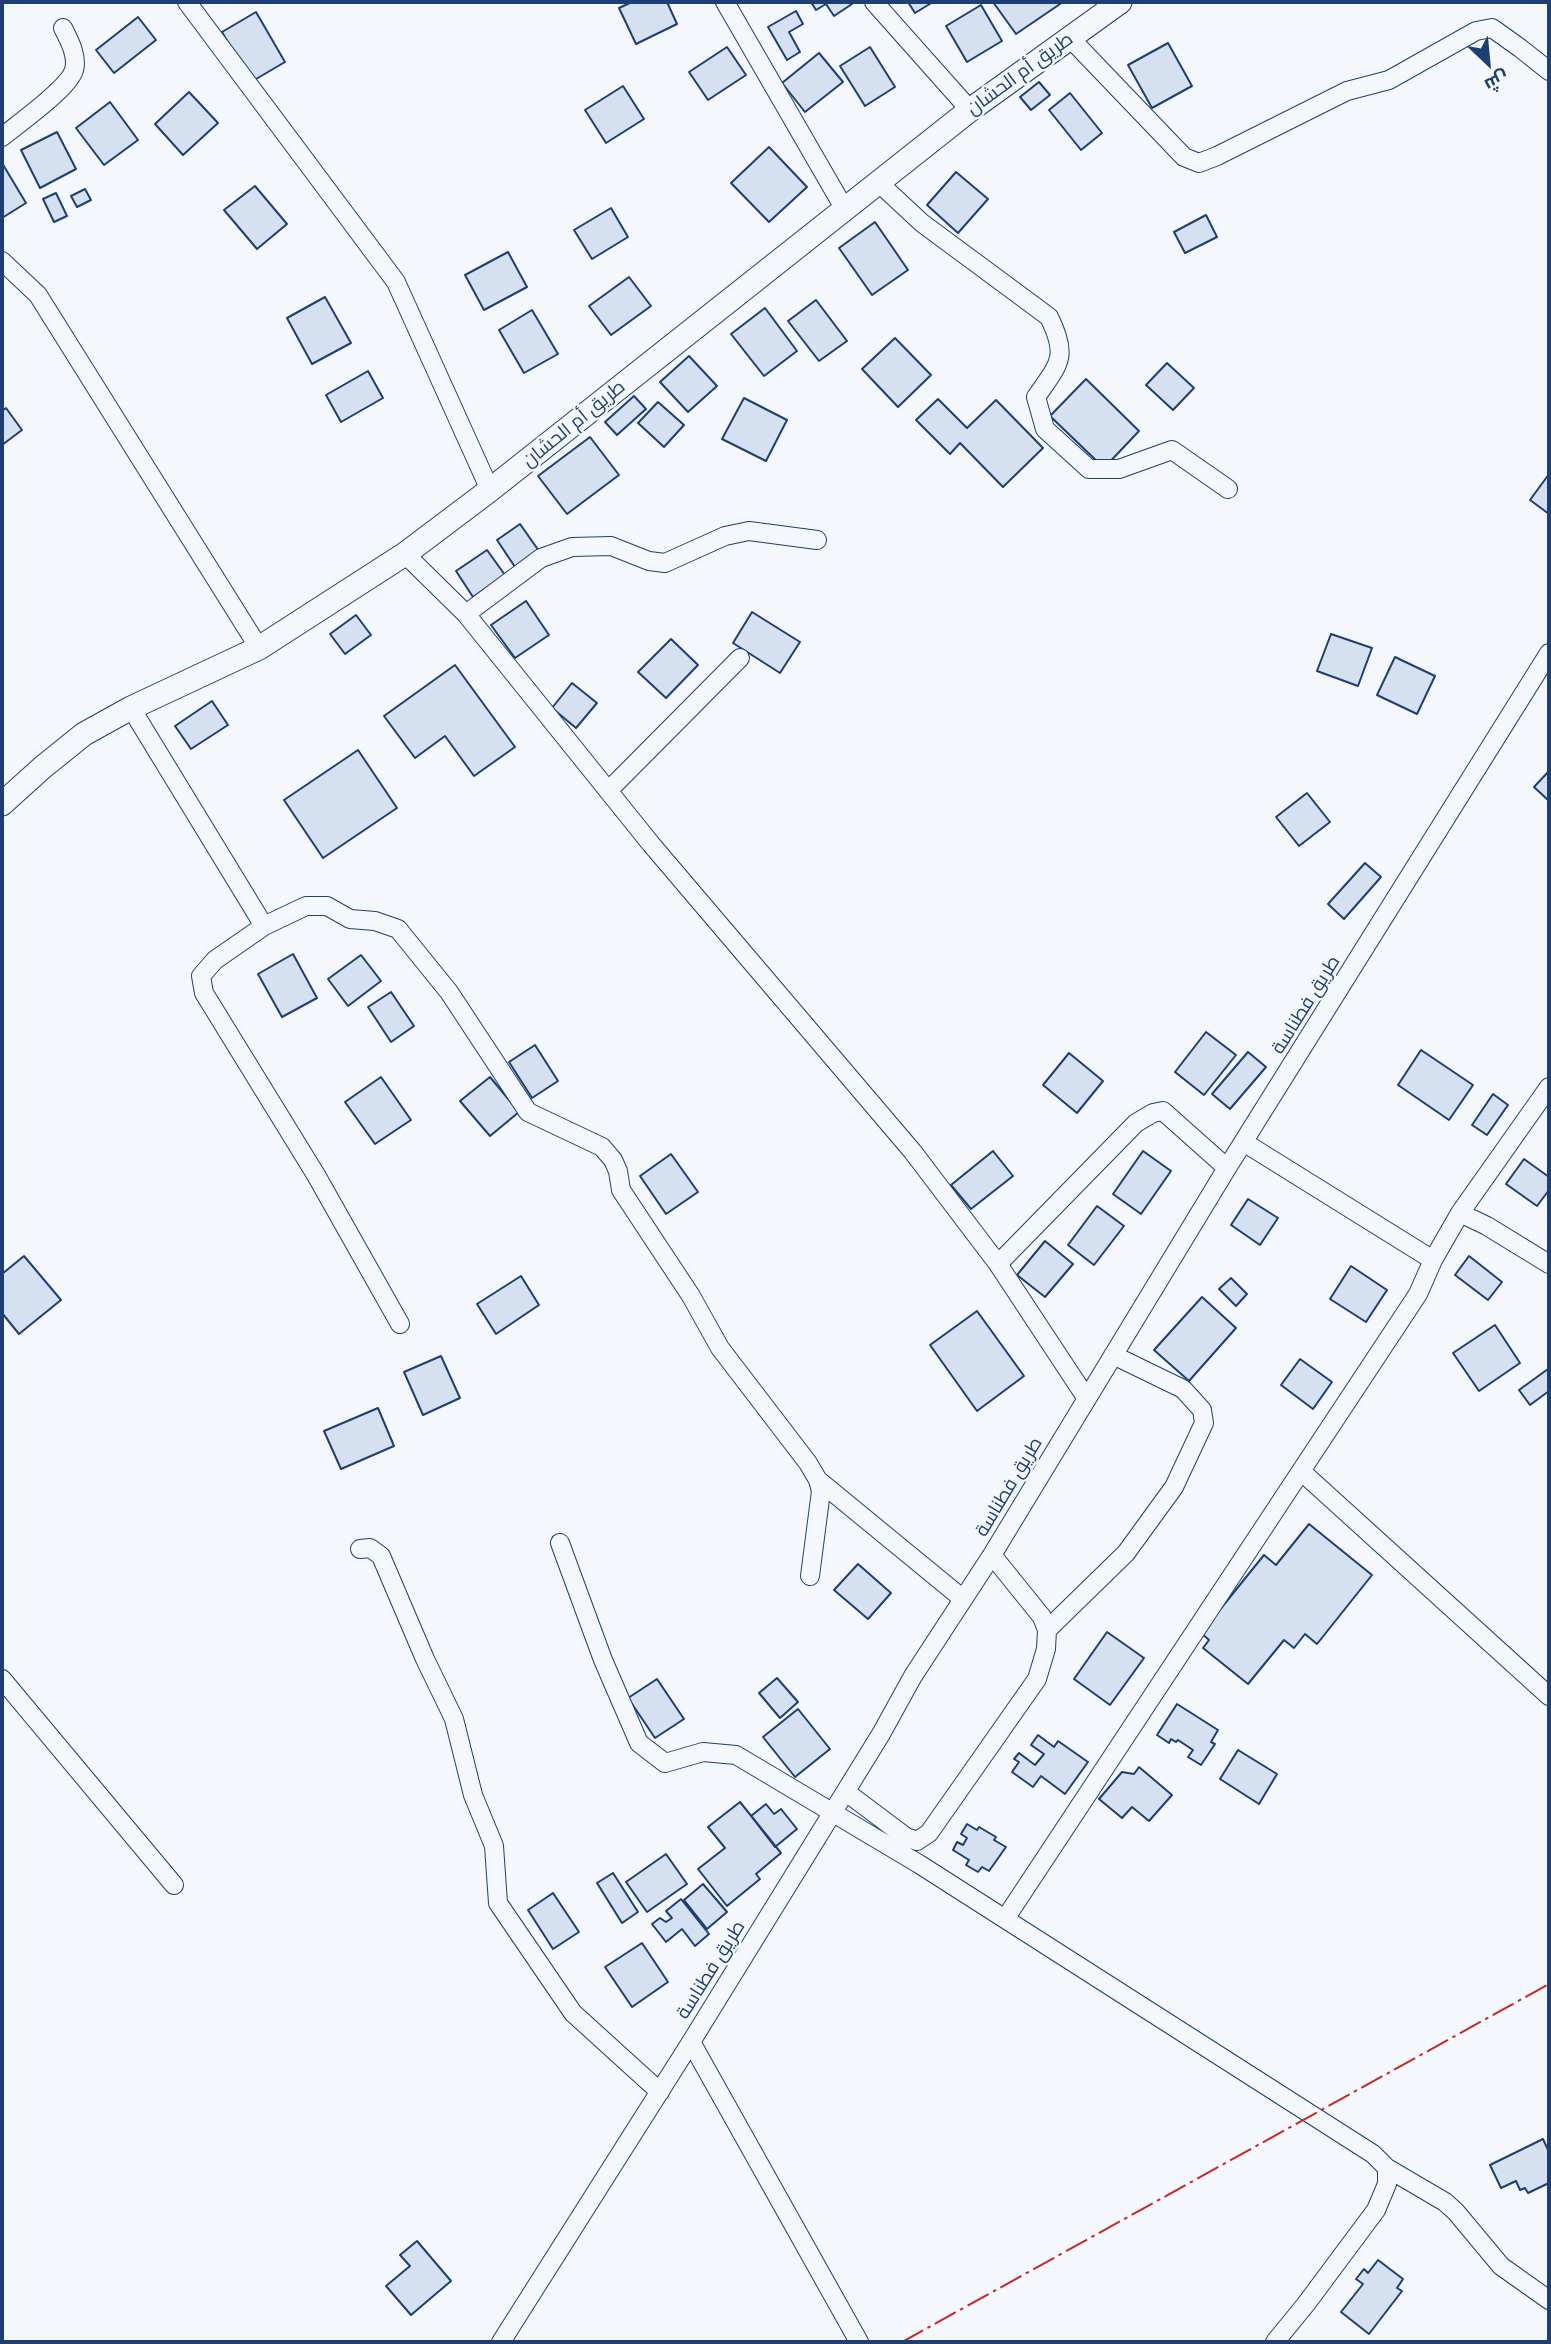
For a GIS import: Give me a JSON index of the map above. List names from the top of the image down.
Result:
{
  "streets": {
    "street": ["طريق أم الحشان", "طريق فطناسة"]
  },
  "north": "bottom right"
}
